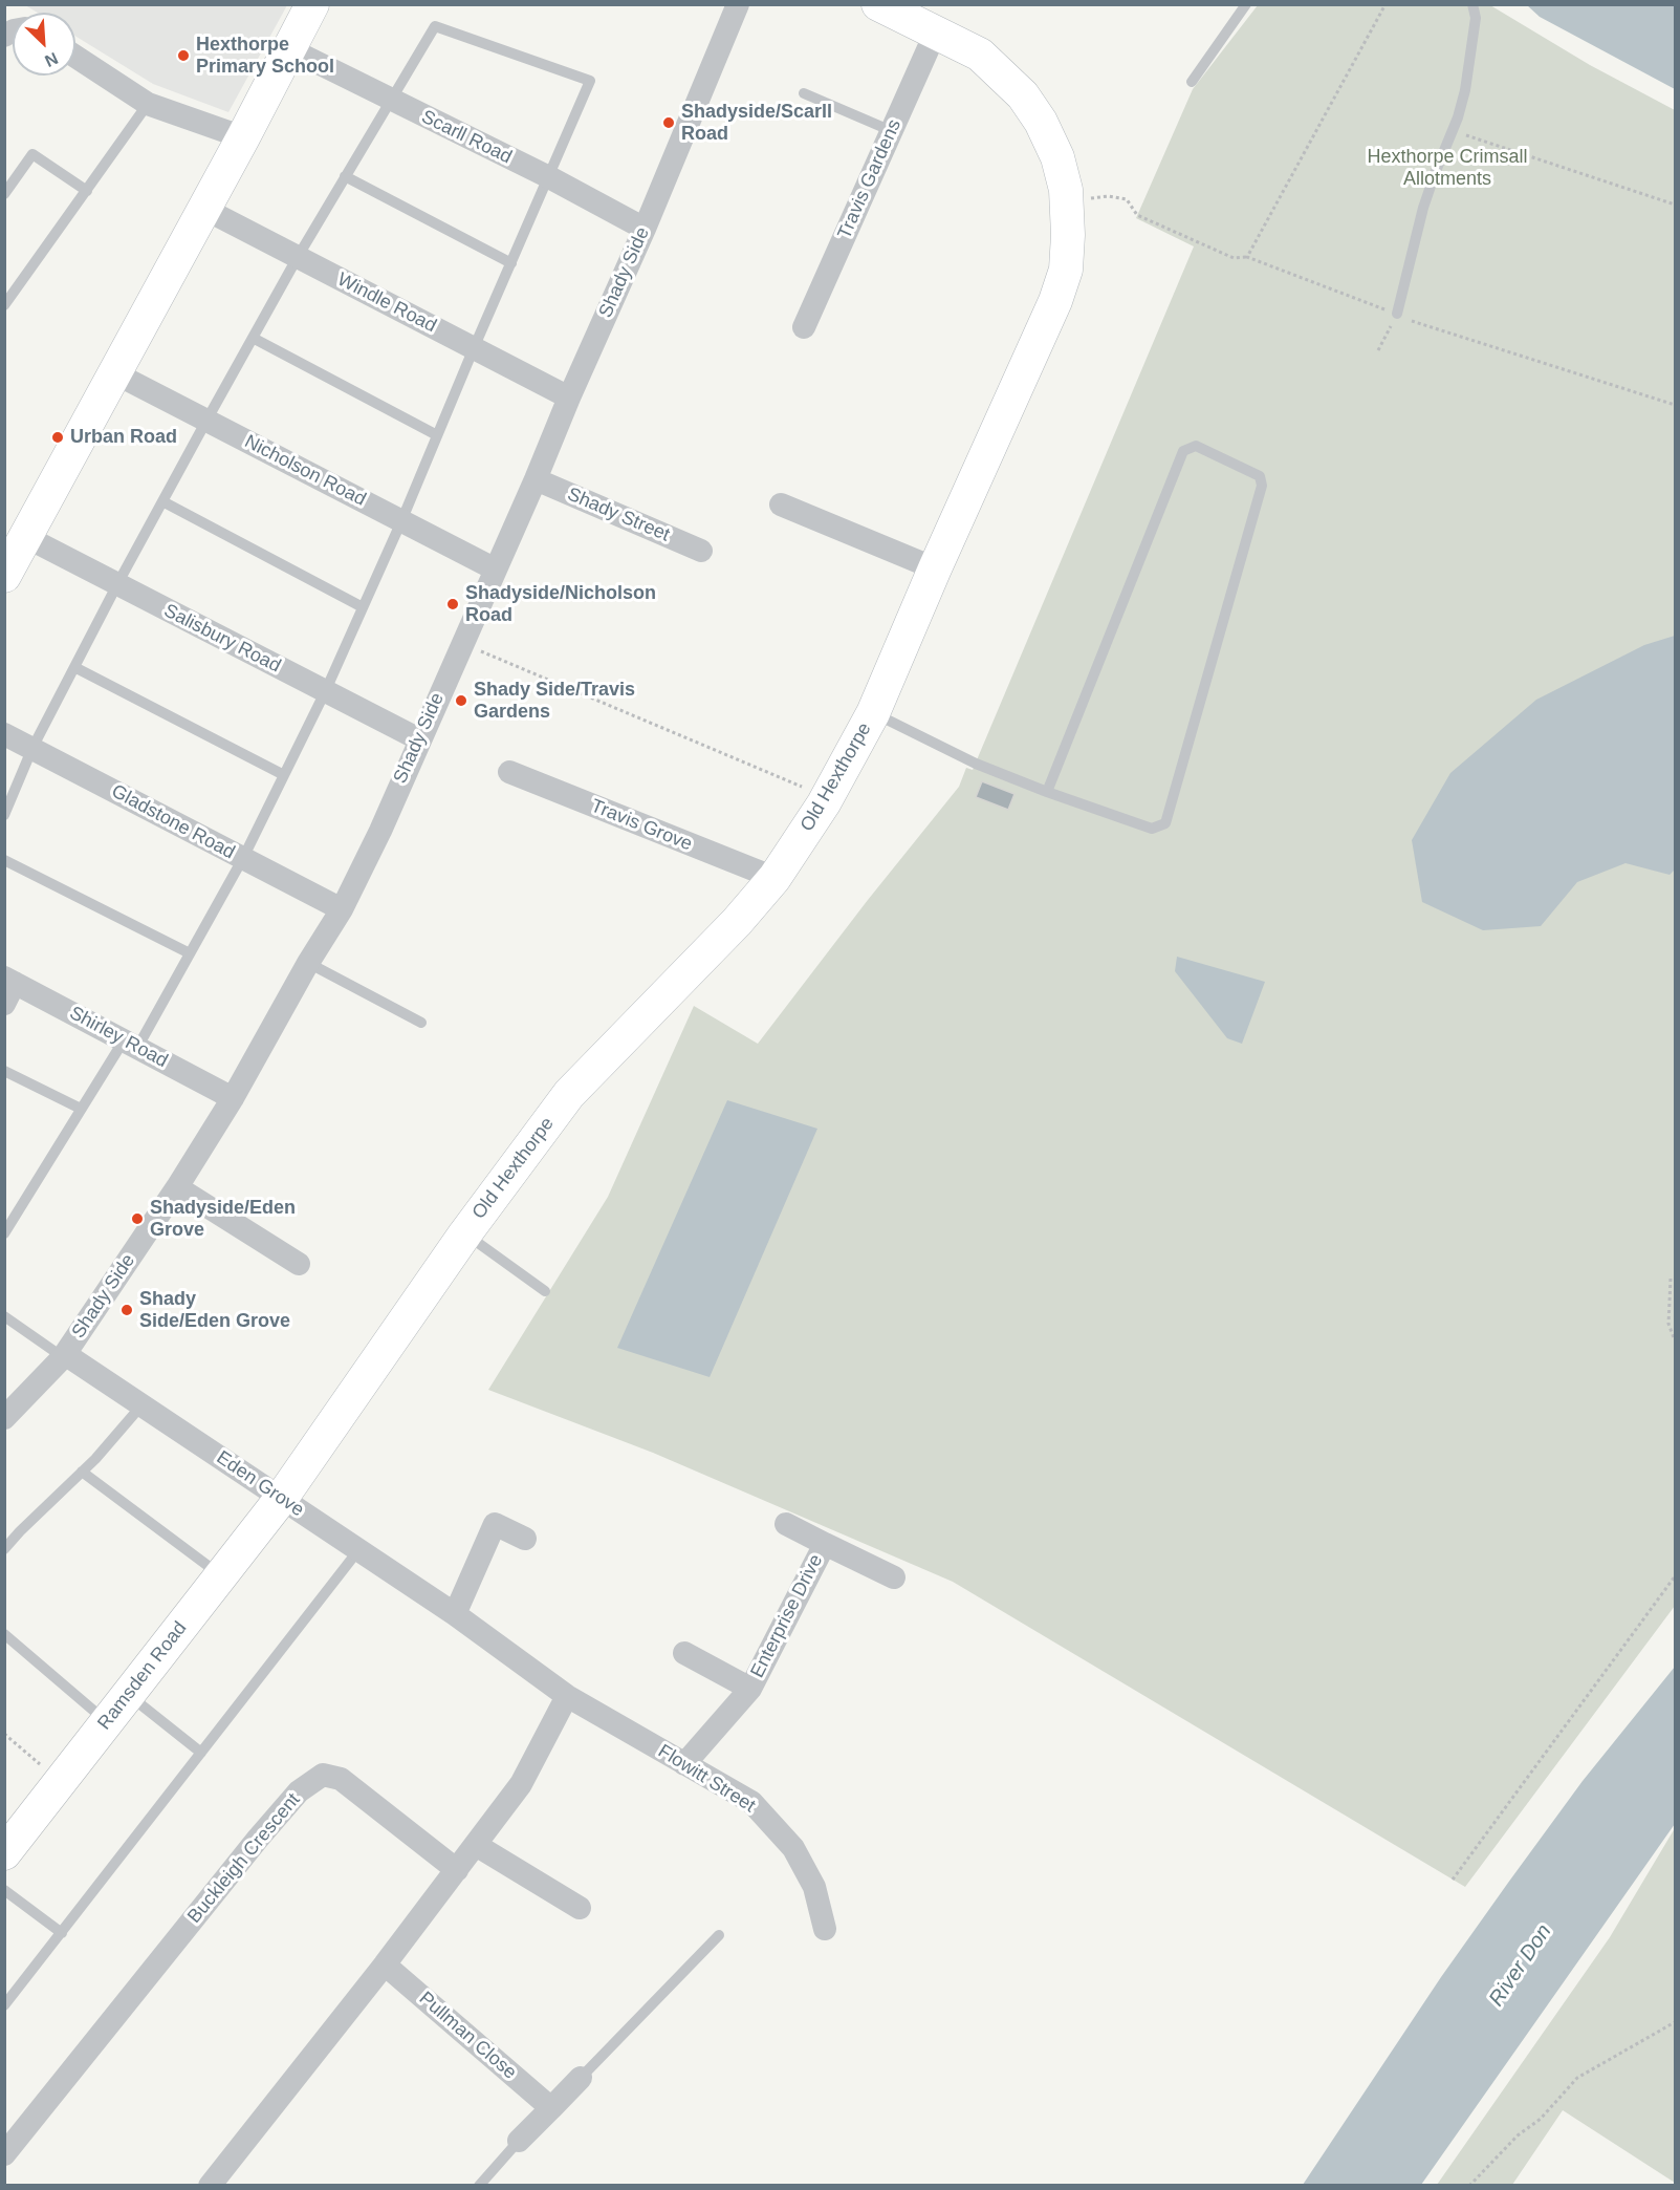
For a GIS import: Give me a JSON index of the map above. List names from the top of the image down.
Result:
{
  "streets": {
    "street": [
      "Scarll Road",
      "Travis Gardens",
      "Shady Side",
      "Windle Road",
      "Nicholson Road",
      "Shady Street",
      "Salisbury Road",
      "Old Hexthorpe",
      "Gladstone Road",
      "Travis Grove",
      "Shirley Road",
      "Eden Grove",
      "Enterprise Drive",
      "Ramsden Road",
      "Flowitt Street",
      "Buckleigh Crescent",
      "Pullman Close"
    ]
  },
  "crossings": [
    ["Scarll Road", "Shady Side"],
    ["Travis Gardens", "Old Hexthorpe"],
    ["Shady Side", "Windle Road"],
    ["Shady Side", "Nicholson Road"],
    ["Shady Side", "Shady Street"],
    ["Shady Side", "Salisbury Road"],
    ["Shady Side", "Gladstone Road"],
    ["Shady Side", "Shirley Road"],
    ["Shady Side", "Eden Grove"],
    ["Old Hexthorpe", "Travis Grove"],
    ["Old Hexthorpe", "Eden Grove"],
    ["Old Hexthorpe", "Ramsden Road"],
    ["Eden Grove", "Ramsden Road"],
    ["Eden Grove", "Flowitt Street"],
    ["Enterprise Drive", "Flowitt Street"]
  ],
  "water": ["River Don"],
  "parks": ["Hexthorpe Crimsall Allotments"],
  "places": [
    "Hexthorpe Primary School",
    "Shadyside/Scarll Road",
    "Urban Road",
    "Shadyside/Nicholson Road",
    "Shady Side/Travis Gardens",
    "Shadyside/Eden Grove",
    "Shady Side/Eden Grove"
  ],
  "north": "bottom right"
}
